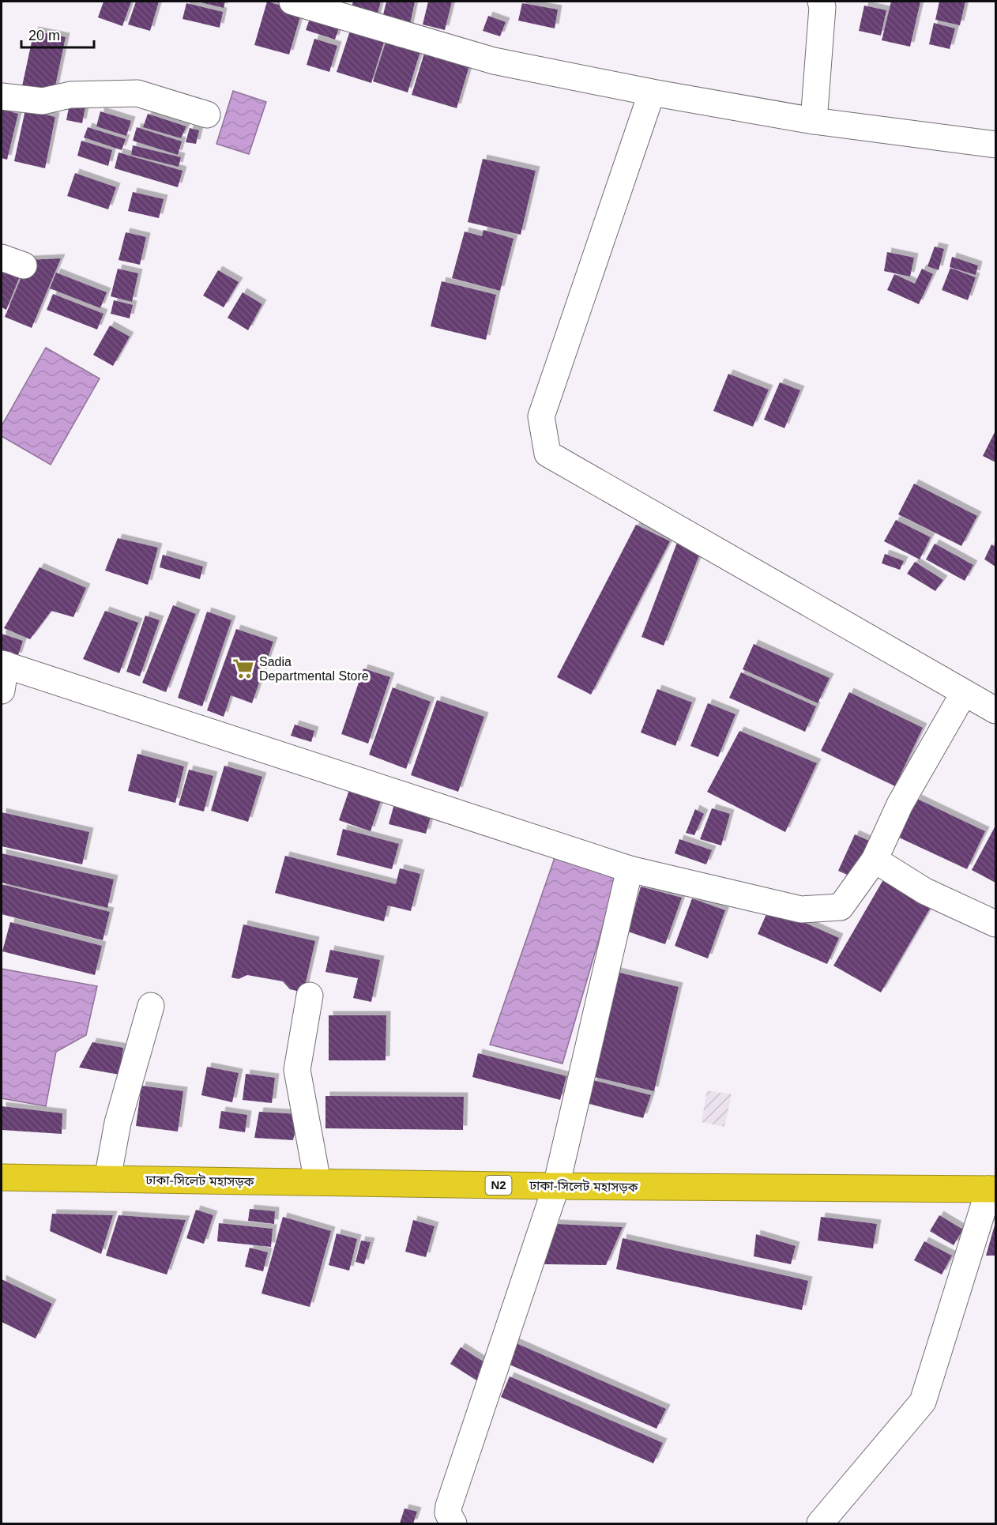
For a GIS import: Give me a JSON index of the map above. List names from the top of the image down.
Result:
{
  "streets": {
    "highway": ["ঢাকা-সিলেট মহাসড়ক", "N2"]
  },
  "places": {
    "supermarket": ["Sadia Departmental Store"]
  },
  "scale_bar": "20 m"
}
